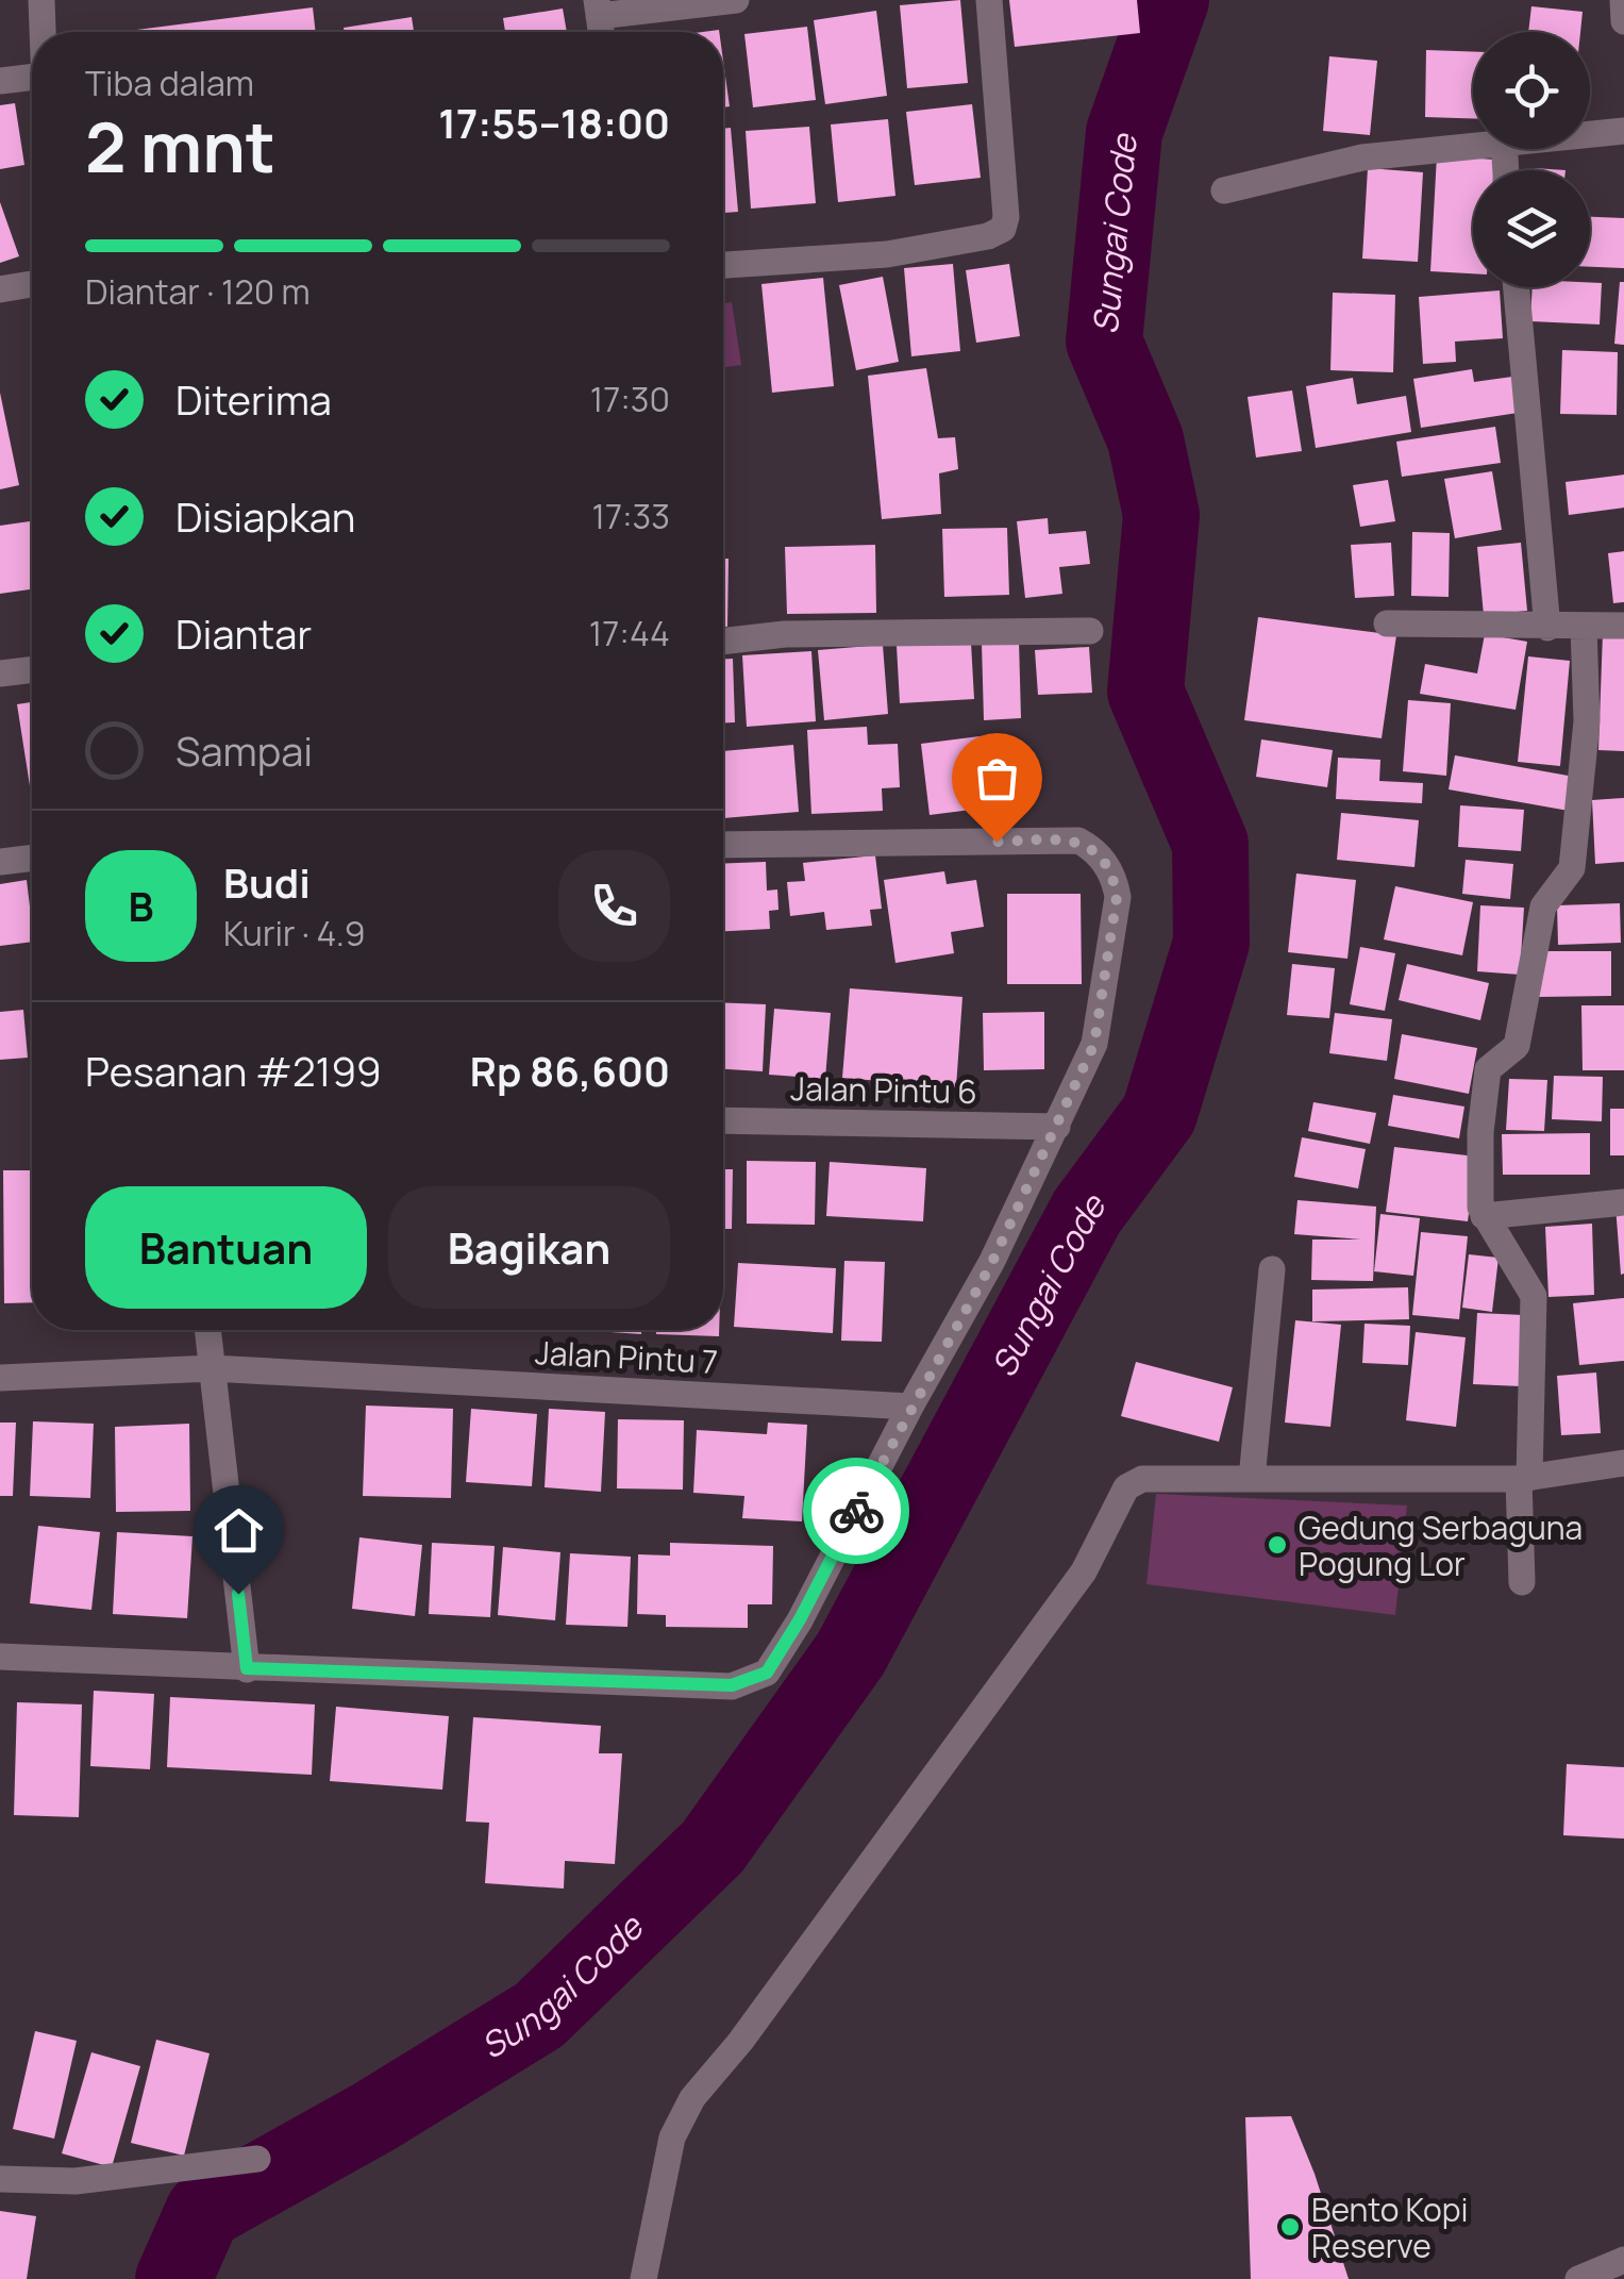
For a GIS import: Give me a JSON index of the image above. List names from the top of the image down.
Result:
{
  "streets": {
    "street": ["Jalan Pintu 6", "Jalan Pintu 7"]
  },
  "water": ["Sungai Code"],
  "places": ["Gedung Serbaguna Pogung Lor", "Bento Kopi Reserve"],
  "page": {
    "heading": ["2 mnt", "Tiba dalam", "17:55–18:00"],
    "panel": [
      "Budi",
      "Kurir · 4.9",
      "Pesanan #2199",
      "Rp 86,600"
    ],
    "bar": "Diantar · 120 m",
    "list": [
      ["Diterima", "17:30"],
      ["Disiapkan", "17:33"],
      ["Diantar", "17:44"],
      "Sampai"
    ],
    "round": "B",
    "buttons": ["Bantuan", "Bagikan"]
  }
}
